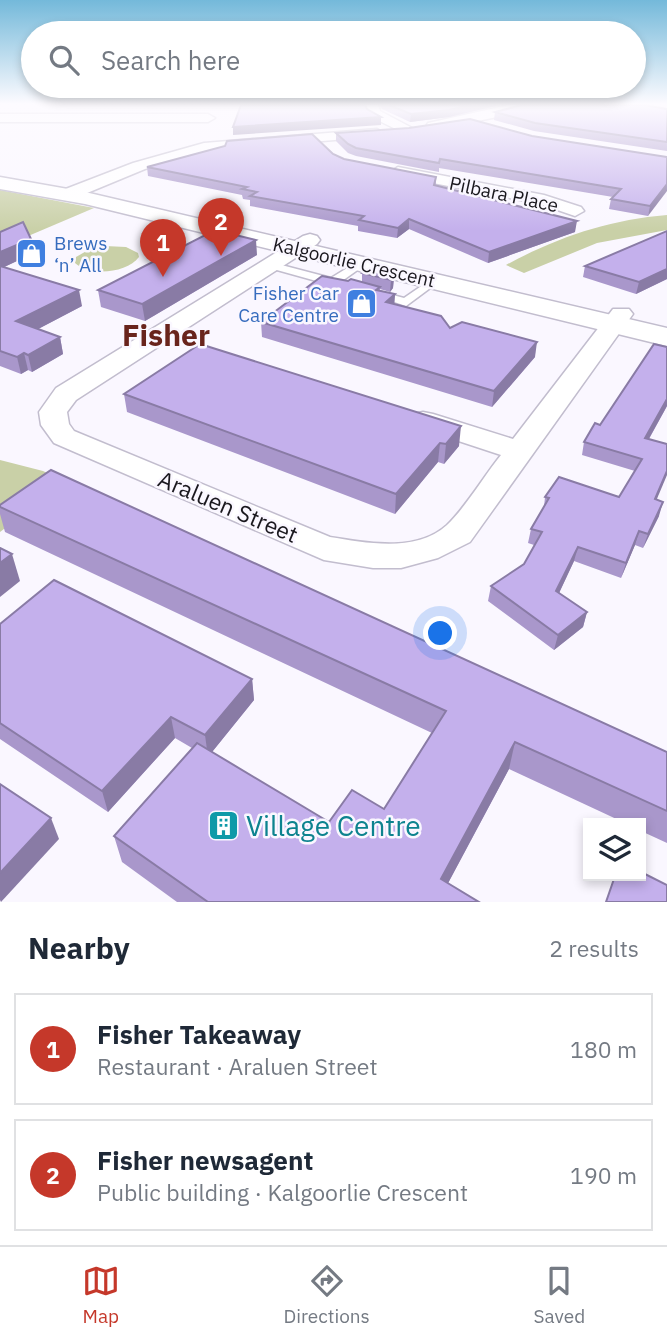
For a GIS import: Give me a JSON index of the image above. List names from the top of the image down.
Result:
{
  "streets": {
    "street": ["Pilbara Place", "Kalgoorlie Crescent", "Araluen Street"]
  },
  "crossings": [
    ["Kalgoorlie Crescent", "Araluen Street"]
  ],
  "districts": ["Fisher"],
  "places": {
    "shop": ["Brews ‘n’ All", "Fisher Car Care Centre"],
    "building": ["Village Centre"]
  },
  "page": {
    "search": "Search here",
    "pins": ["2", "1"],
    "heading": ["Nearby", "2 results"],
    "list": [
      {
        "mark": "1",
        "name": "Fisher Takeaway",
        "note": "Restaurant · Araluen Street",
        "value": "180 m"
      },
      {
        "mark": "2",
        "name": "Fisher newsagent",
        "note": "Public building · Kalgoorlie Crescent",
        "value": "190 m"
      }
    ],
    "nav": ["Map", "Directions", "Saved"]
  }
}
